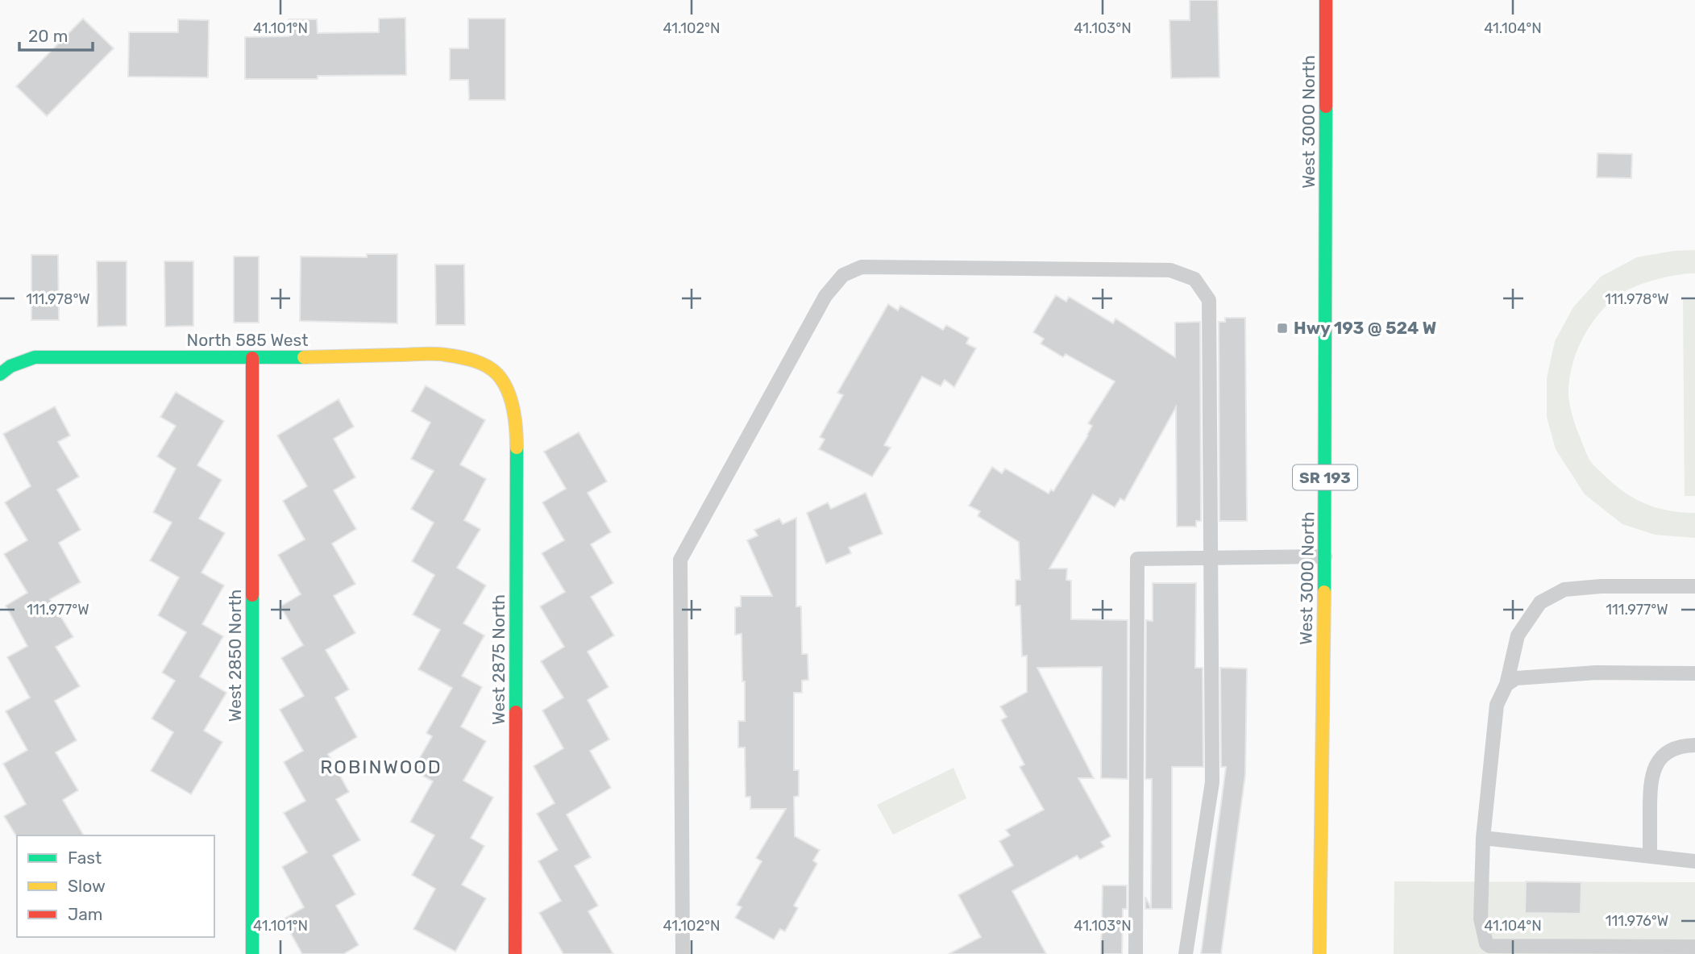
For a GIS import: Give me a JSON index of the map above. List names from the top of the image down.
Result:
{
  "streets": {
    "street": [
      "West 3000 North",
      "North 585 West",
      "SR 193",
      "West 2850 North",
      "West 2875 North"
    ]
  },
  "crossings": [
    ["North 585 West", "West 2850 North"],
    ["North 585 West", "West 2875 North"]
  ],
  "districts": ["ROBINWOOD"],
  "places": {
    "transit": ["Hwy 193 @ 524 W"]
  },
  "legend": ["Fast", "Slow", "Jam"],
  "scale_bar": "20 m",
  "coordinates": [
    "41.101°N",
    "41.102°N",
    "41.103°N",
    "41.104°N",
    "111.978°W",
    "111.977°W",
    "111.976°W"
  ]
}
